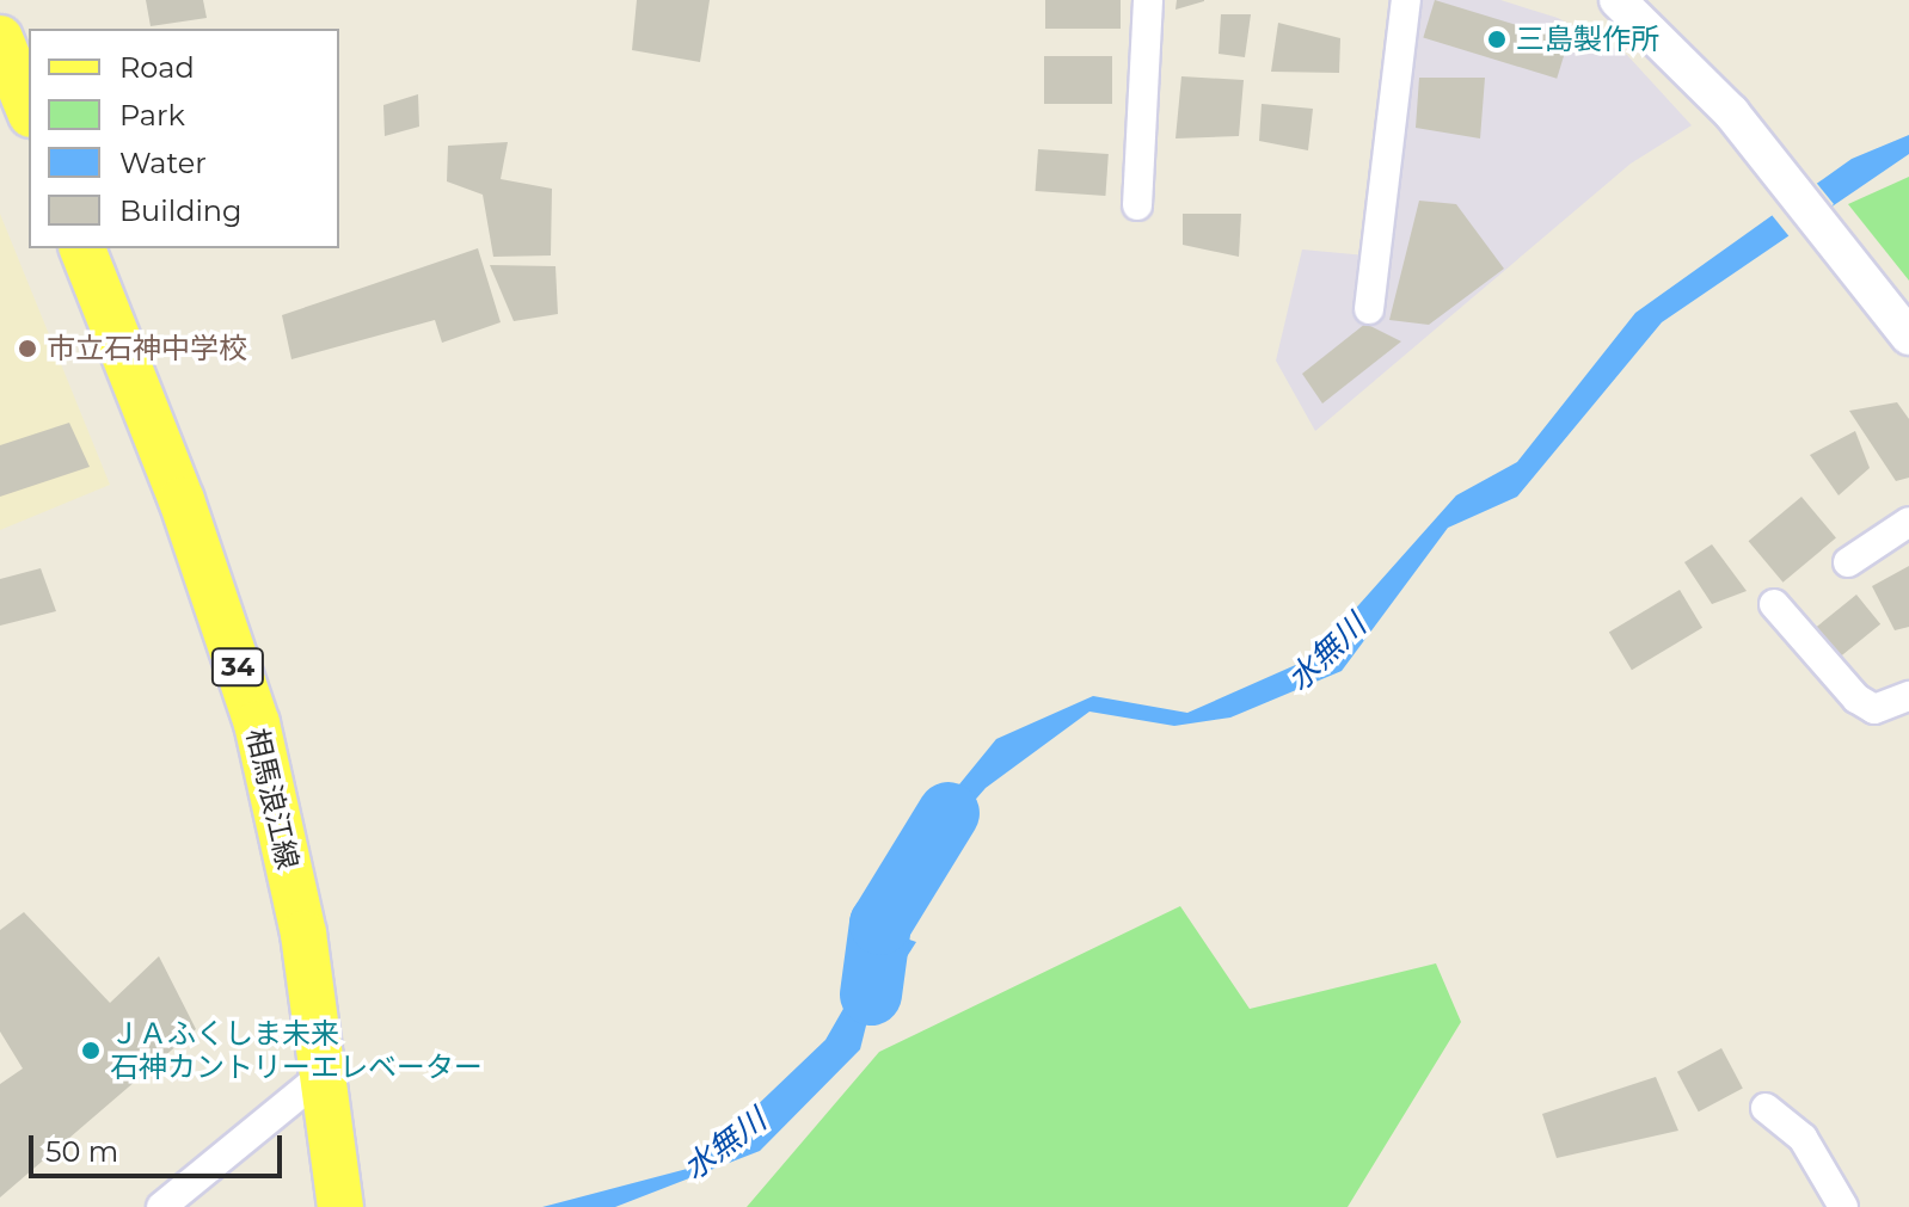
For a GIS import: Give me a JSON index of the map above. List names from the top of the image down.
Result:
{
  "streets": {
    "main road": ["34", "相馬浪江線"]
  },
  "water": ["水無川"],
  "places": ["三島製作所", "市立石神中学校", "ＪＡふくしま未来 石神カントリーエレベーター"],
  "legend": [
    "Road",
    "Park",
    "Water",
    "Building"
  ],
  "scale_bar": "50 m"
}
